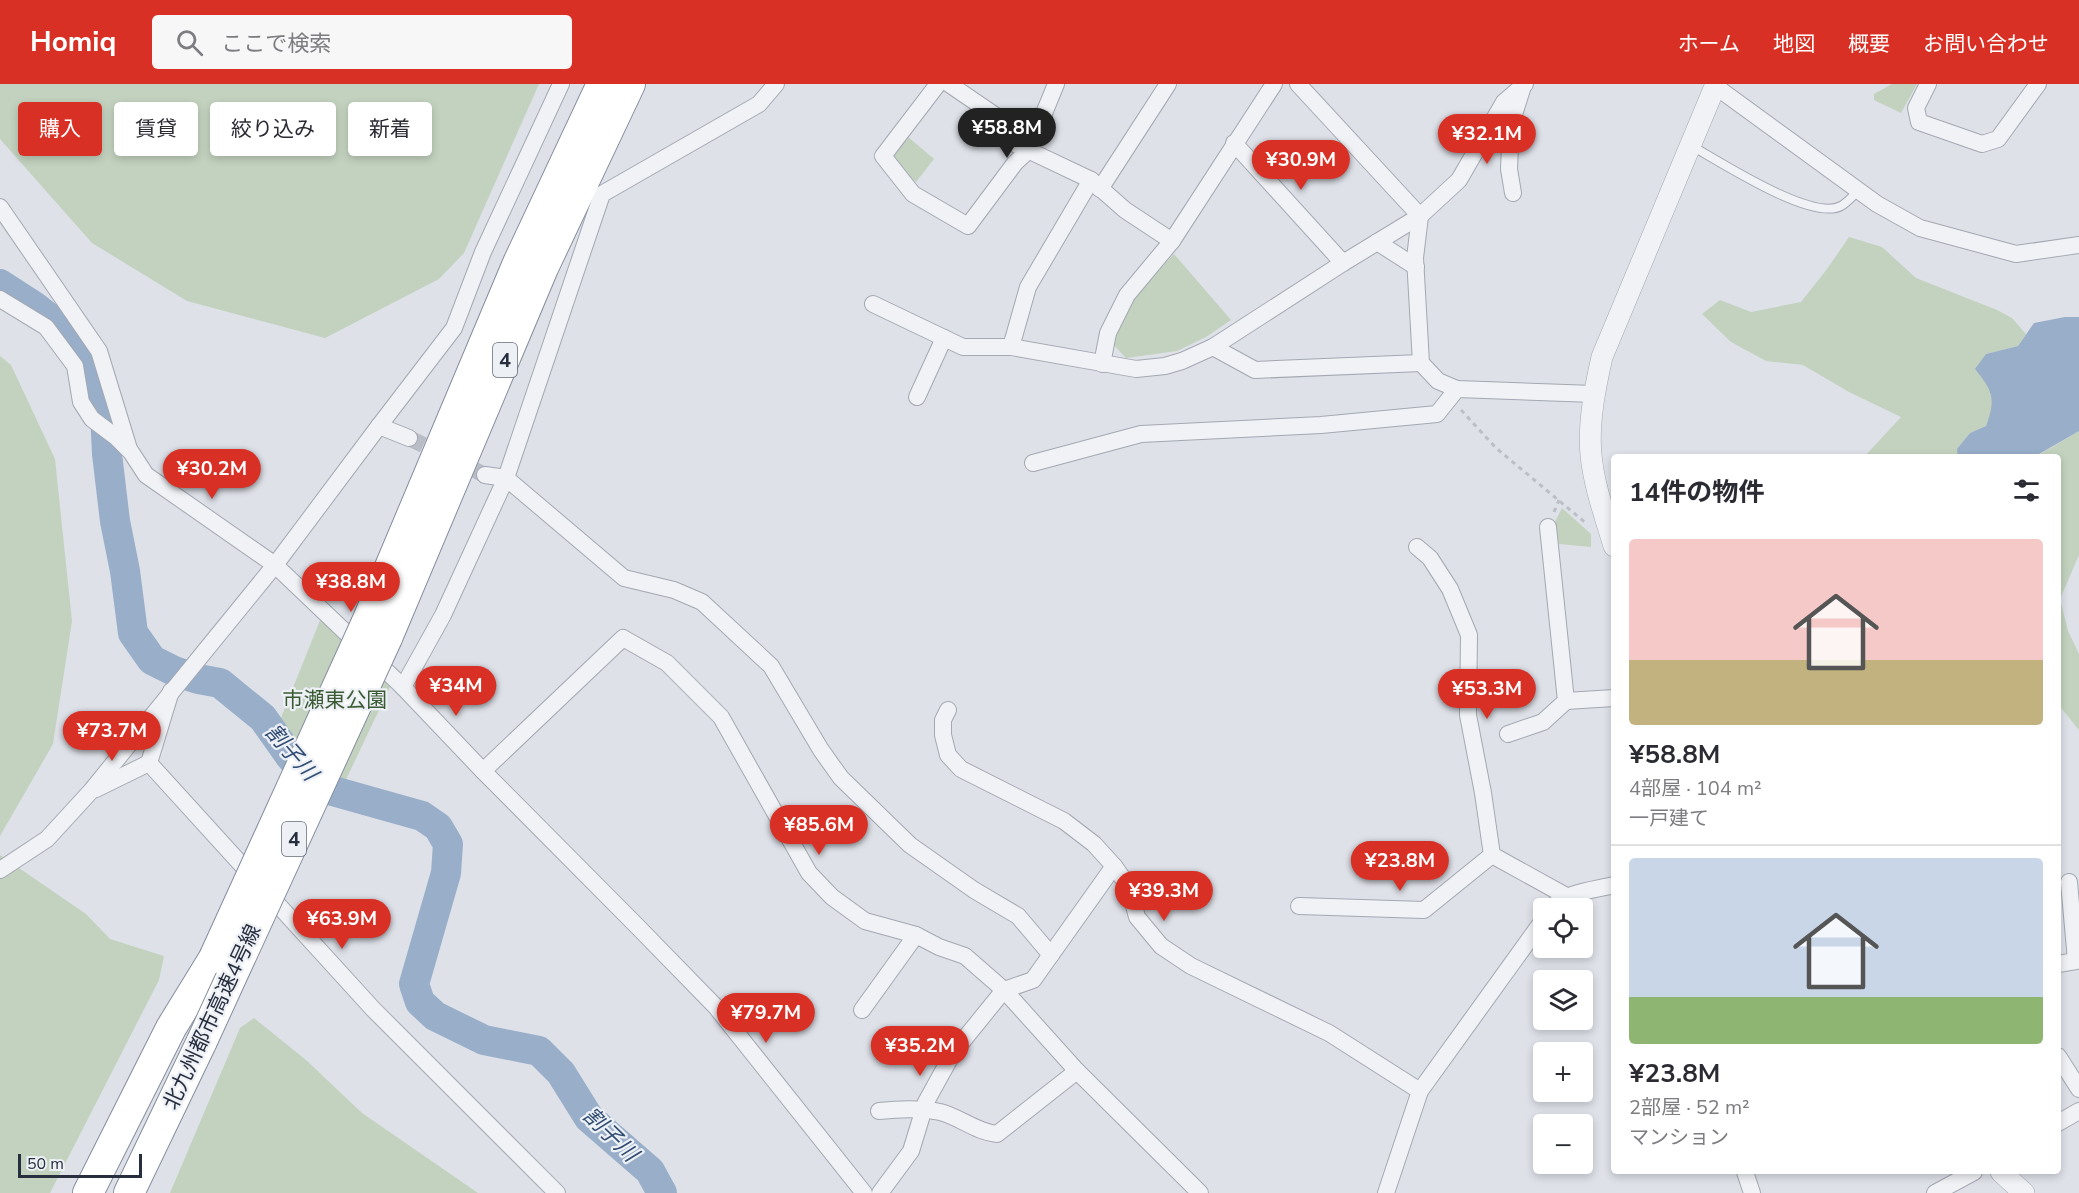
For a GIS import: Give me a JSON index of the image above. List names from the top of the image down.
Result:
{
  "streets": {
    "highway": ["4", "北九州都市高速4号線"]
  },
  "water": ["割子川"],
  "parks": ["市瀬東公園"],
  "scale_bar": "50 m",
  "page": {
    "header": "Homiq",
    "search": "ここで検索",
    "nav": [
      "ホーム",
      "地図",
      "概要",
      "お問い合わせ"
    ],
    "chip": [
      "購入",
      "賃貸",
      "絞り込み",
      "新着"
    ],
    "price": [
      "¥58.8M",
      "¥32.1M",
      "¥30.9M",
      "¥30.2M",
      "¥38.8M",
      "¥34M",
      "¥53.3M",
      "¥73.7M",
      "¥85.6M",
      "¥23.8M",
      "¥39.3M",
      "¥63.9M",
      "¥79.7M",
      "¥35.2M"
    ],
    "heading": "14件の物件",
    "list": [
      {
        "name": "¥58.8M",
        "note": "4部屋 · 104 m² · 一戸建て"
      },
      {
        "name": "¥23.8M",
        "note": "2部屋 · 52 m² · マンション"
      }
    ],
    "map_buttons": ["+", "−"],
    "scale": "50 m"
  }
}
